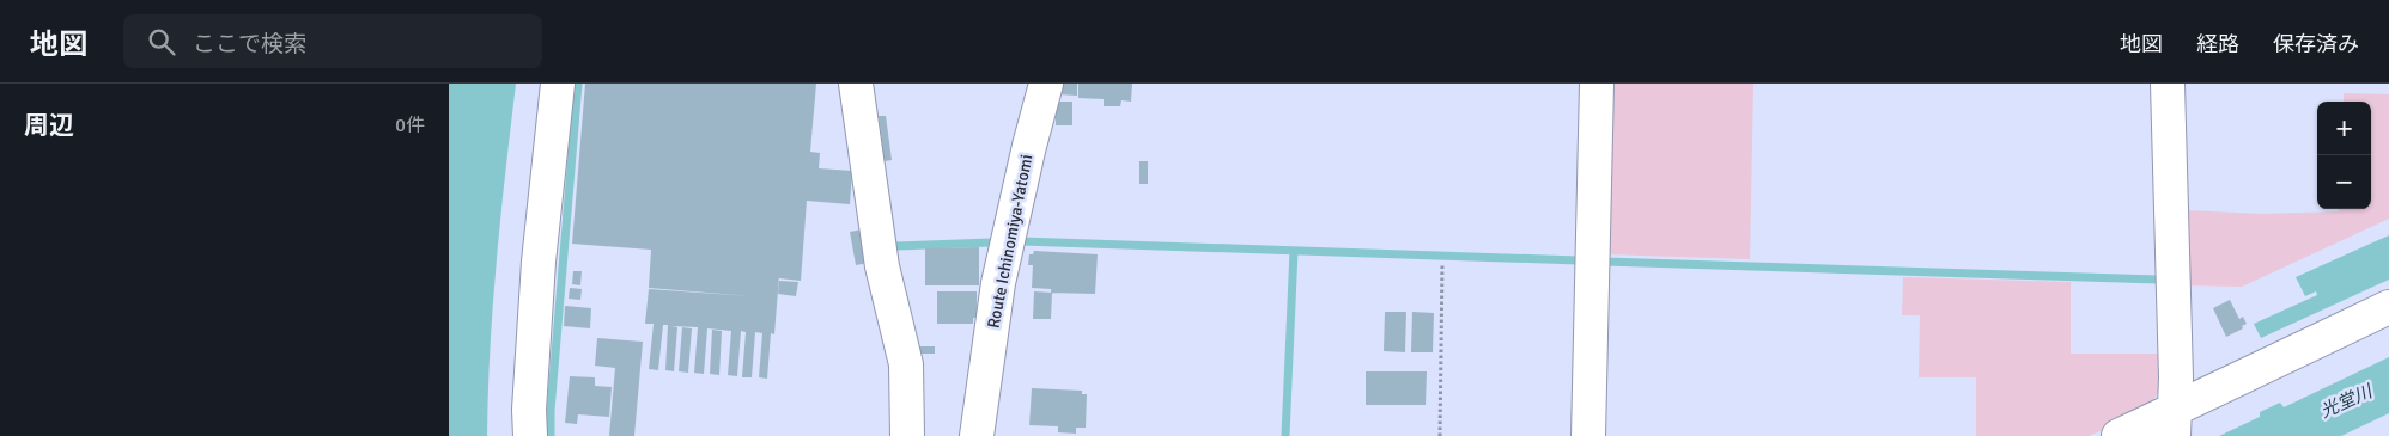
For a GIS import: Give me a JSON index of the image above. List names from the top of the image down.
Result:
{
  "streets": {
    "street": ["Route Ichinomiya-Yatomi"]
  },
  "water": ["光堂川"],
  "page": {
    "header": "地図",
    "search": "ここで検索",
    "nav": ["地図", "経路", "保存済み"],
    "heading": ["周辺", "0件"],
    "map_buttons": ["+", "−"]
  }
}
